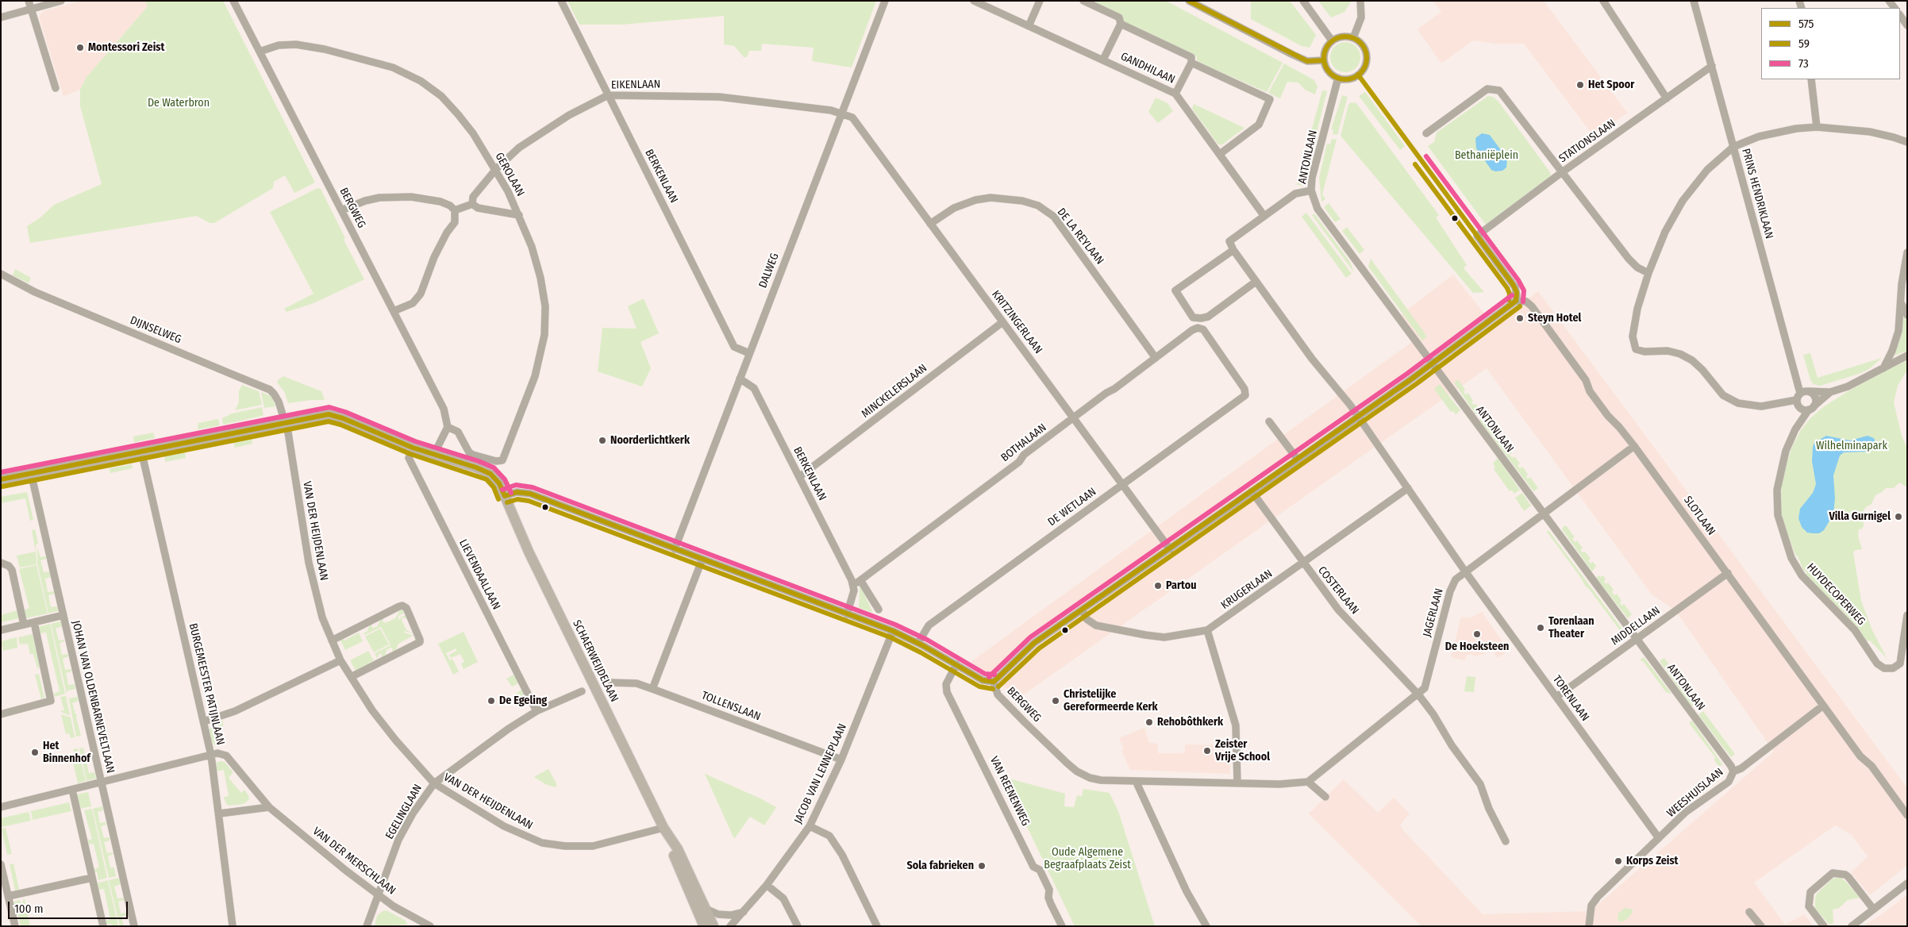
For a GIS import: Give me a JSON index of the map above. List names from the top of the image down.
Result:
{
  "streets": {
    "street": [
      "GANDHILAAN",
      "EIKENLAAN",
      "STATIONSLAAN",
      "ANTONLAAN",
      "GEROLAAN",
      "BERKENLAAN",
      "PRINS HENDRIKLAAN",
      "BERGWEG",
      "DE LA REYLAAN",
      "DALWEG",
      "KRITZINGERLAAN",
      "DIJNSELWEG",
      "MINCKELERSLAAN",
      "BOTHALAAN",
      "DE WETLAAN",
      "SLOTLAAN",
      "VAN DER HEIJDENLAAN",
      "LIEVENDAALLAAN",
      "KRUGERLAAN",
      "COSTERLAAN",
      "HUYDECOPERWEG",
      "JAGERLAAN",
      "MIDDELLAAN",
      "SCHAERWEIJDELAAN",
      "BURGEMEESTER PATIJNLAAN",
      "JOHAN VAN OLDENBARNEVELTLAAN",
      "TORENLAAN",
      "TOLLENSLAAN",
      "JACOB VAN LENNEPLAAN",
      "VAN REENENWEG",
      "WEESHUISLAAN",
      "EGELINGLAAN",
      "VAN DER MERSCHLAAN"
    ]
  },
  "crossings": [
    ["EIKENLAAN", "GEROLAAN"],
    ["EIKENLAAN", "BERKENLAAN"],
    ["EIKENLAAN", "DALWEG"],
    ["EIKENLAAN", "KRITZINGERLAAN"],
    ["STATIONSLAAN", "PRINS HENDRIKLAAN"],
    ["STATIONSLAAN", "SLOTLAAN"],
    ["ANTONLAAN", "JAGERLAAN"],
    ["ANTONLAAN", "MIDDELLAAN"],
    ["ANTONLAAN", "WEESHUISLAAN"],
    ["GEROLAAN", "BERGWEG"],
    ["BERKENLAAN", "DALWEG"],
    ["BERKENLAAN", "MINCKELERSLAAN"],
    ["BERKENLAAN", "BOTHALAAN"],
    ["PRINS HENDRIKLAAN", "HUYDECOPERWEG"],
    ["BERGWEG", "DALWEG"],
    ["BERGWEG", "DE WETLAAN"],
    ["BERGWEG", "JAGERLAAN"],
    ["BERGWEG", "SCHAERWEIJDELAAN"],
    ["BERGWEG", "JACOB VAN LENNEPLAAN"],
    ["BERGWEG", "VAN REENENWEG"],
    ["DE LA REYLAAN", "KRITZINGERLAAN"],
    ["DE LA REYLAAN", "BOTHALAAN"],
    ["DALWEG", "KRITZINGERLAAN"],
    ["KRITZINGERLAAN", "MINCKELERSLAAN"],
    ["KRITZINGERLAAN", "BOTHALAAN"],
    ["KRITZINGERLAAN", "DE WETLAAN"],
    ["DIJNSELWEG", "VAN DER HEIJDENLAAN"],
    ["DIJNSELWEG", "SCHAERWEIJDELAAN"],
    ["BOTHALAAN", "DE WETLAAN"],
    ["SLOTLAAN", "JAGERLAAN"],
    ["SLOTLAAN", "MIDDELLAAN"],
    ["SLOTLAAN", "WEESHUISLAAN"],
    ["VAN DER HEIJDENLAAN", "SCHAERWEIJDELAAN"],
    ["VAN DER HEIJDENLAAN", "EGELINGLAAN"],
    ["LIEVENDAALLAAN", "SCHAERWEIJDELAAN"],
    ["LIEVENDAALLAAN", "EGELINGLAAN"],
    ["KRUGERLAAN", "COSTERLAAN"],
    ["KRUGERLAAN", "TORENLAAN"],
    ["COSTERLAAN", "JAGERLAAN"],
    ["JAGERLAAN", "TORENLAAN"],
    ["MIDDELLAAN", "TORENLAAN"],
    ["SCHAERWEIJDELAAN", "BURGEMEESTER PATIJNLAAN"],
    ["SCHAERWEIJDELAAN", "JOHAN VAN OLDENBARNEVELTLAAN"],
    ["BURGEMEESTER PATIJNLAAN", "VAN DER MERSCHLAAN"],
    ["TORENLAAN", "WEESHUISLAAN"],
    ["TOLLENSLAAN", "JACOB VAN LENNEPLAAN"],
    ["EGELINGLAAN", "VAN DER MERSCHLAAN"]
  ],
  "parks": [
    "De Waterbron",
    "Bethaniëplein",
    "Wilhelminapark",
    "Oude Algemene Begraafplaats Zeist"
  ],
  "places": [
    "Montessori Zeist",
    "Het Spoor",
    "Steyn Hotel",
    "Noorderlichtkerk",
    "Villa Gurnigel",
    "Partou",
    "Torenlaan Theater",
    "De Hoeksteen",
    "De Egeling",
    "Christelijke Gereformeerde Kerk",
    "Rehobôthkerk",
    "Zeister Vrije School",
    "Het Binnenhof",
    "Korps Zeist",
    "Sola fabrieken"
  ],
  "lines": ["transit line 575", "transit line 73", "transit line 59"],
  "legend": ["575", "59", "73"],
  "scale_bar": "100 m"
}
